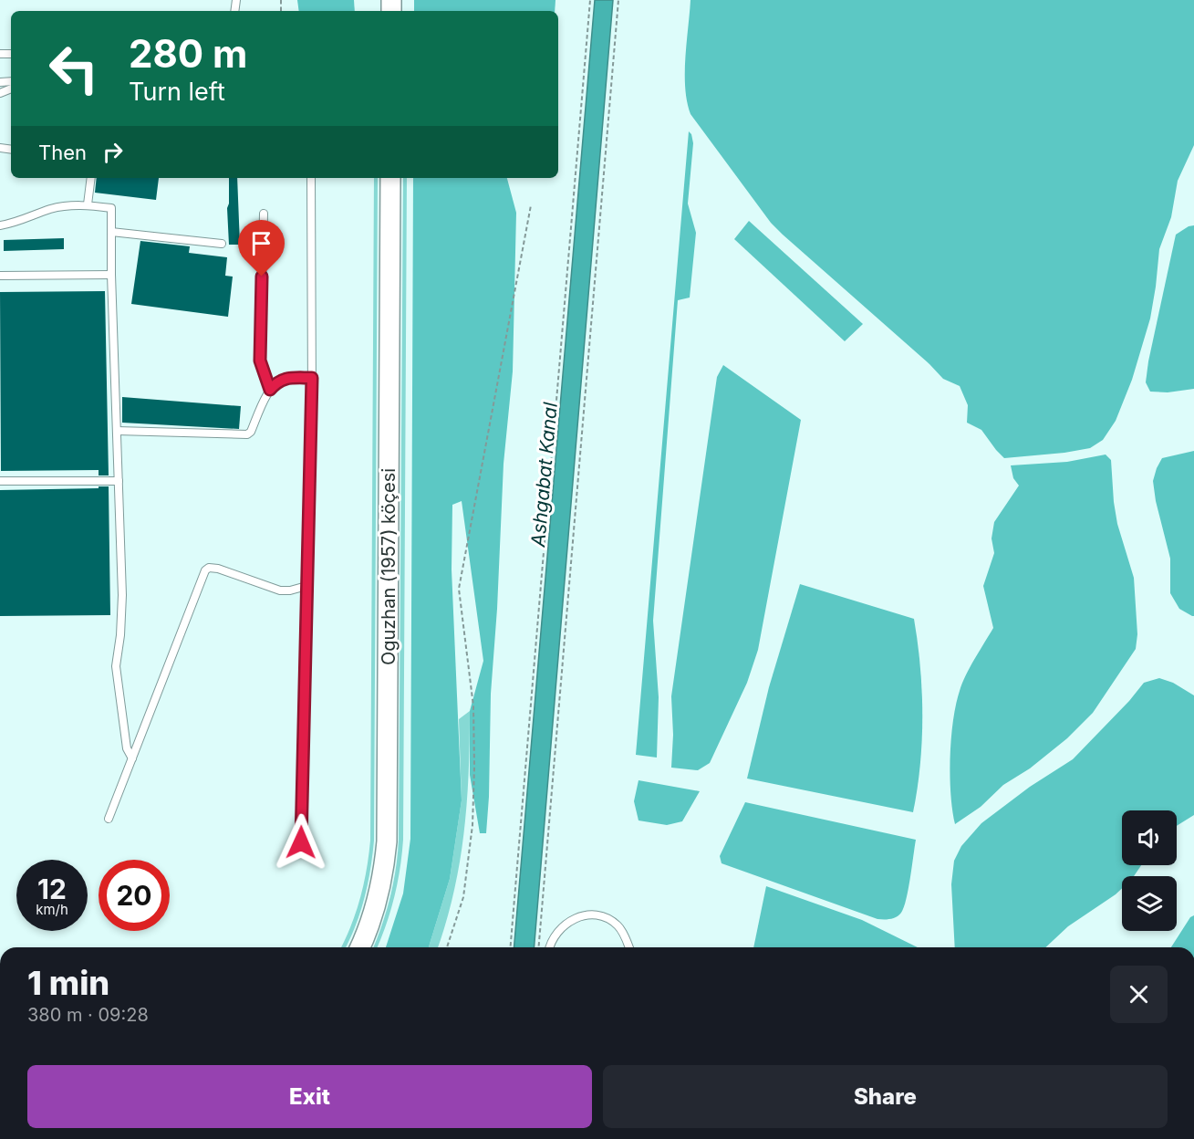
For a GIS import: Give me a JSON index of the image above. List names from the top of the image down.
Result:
{
  "streets": {
    "main road": ["Oguzhan (1957) köçesi"]
  },
  "water": ["Ashgabat Kanal"],
  "page": {
    "turn": ["280 m", "Turn left"],
    "then": "Then",
    "speed": "12 km/h",
    "limit": "20",
    "heading": ["1 min", "380 m · 09:28"],
    "buttons": ["Exit", "Share"]
  }
}
